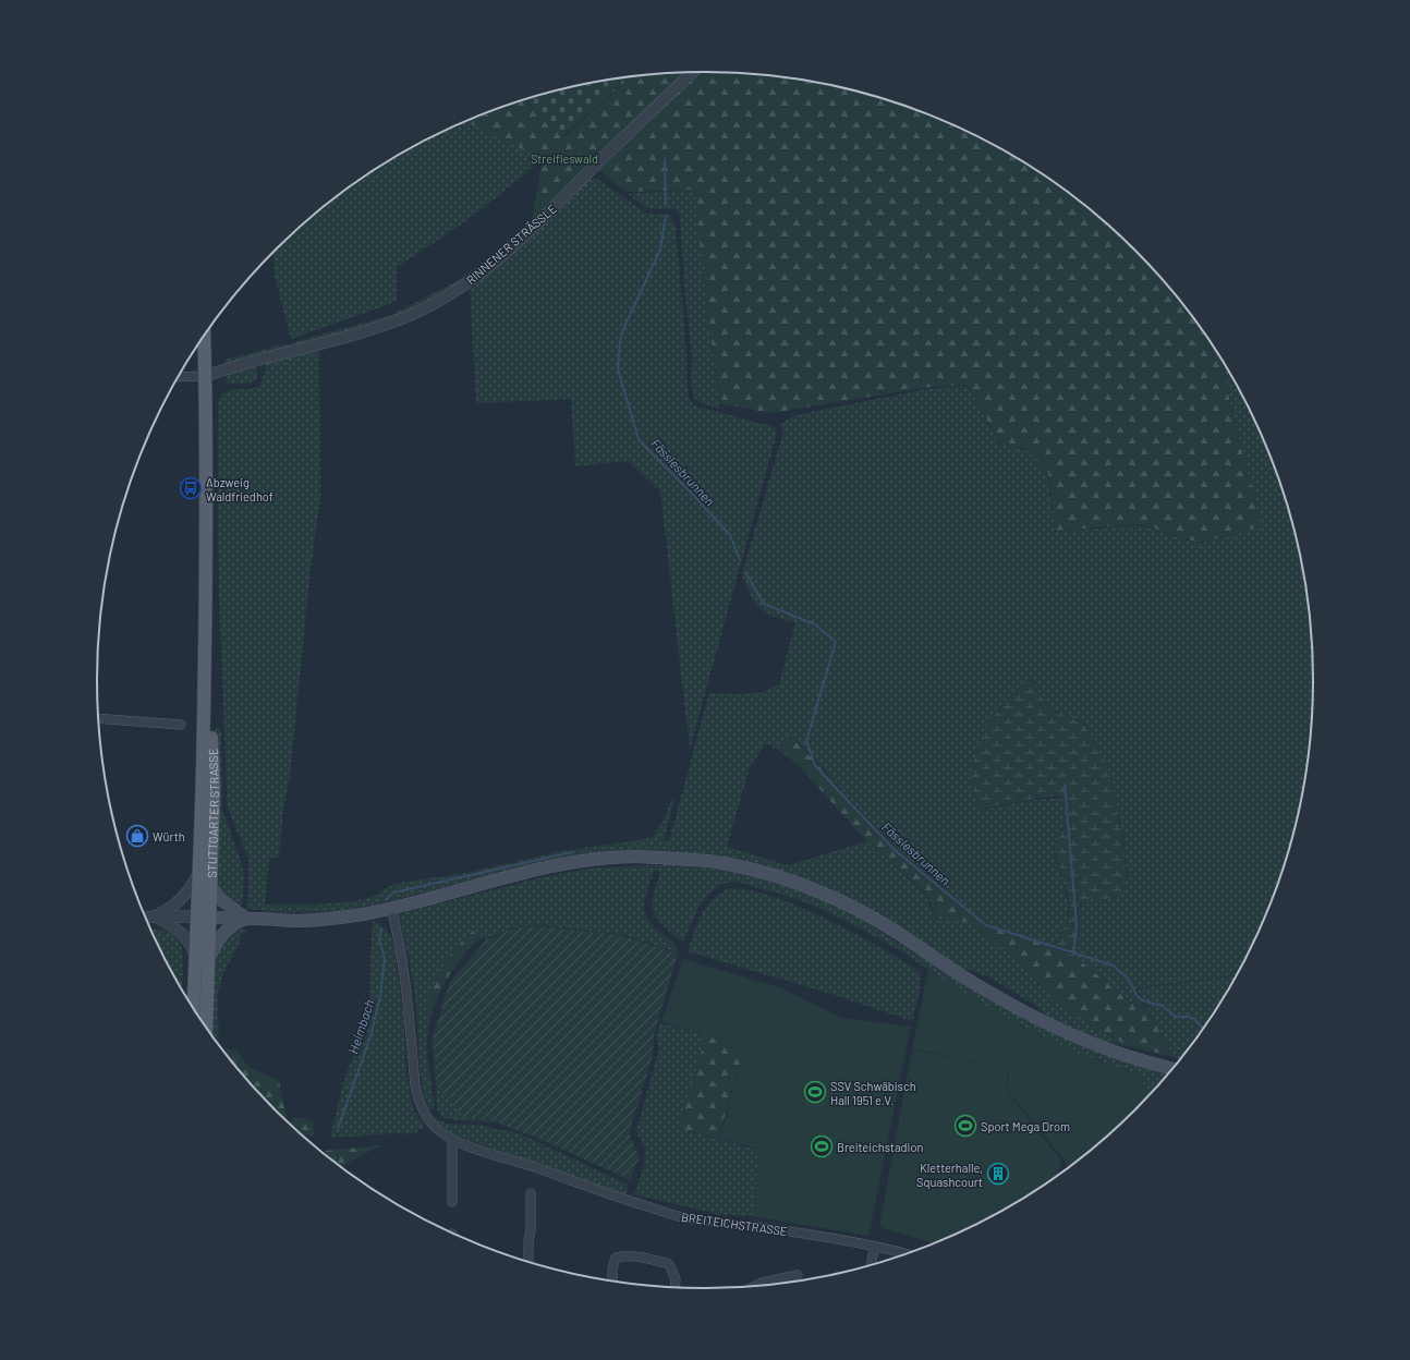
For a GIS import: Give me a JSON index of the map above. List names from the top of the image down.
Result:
{
  "streets": {
    "main road": ["STUTTGARTER STRASSE"],
    "street": ["RINNENER STRÄSSLE", "BREITEICHSTRASSE"]
  },
  "crossings": [
    ["RINNENER STRÄSSLE", "STUTTGARTER STRASSE"]
  ],
  "water": ["Fässlesbrunnen", "Heimbach"],
  "parks": ["Streifleswald"],
  "places": {
    "bus stop": ["Abzweig Waldfriedhof"],
    "shop": ["Würth"],
    "sports": ["SSV Schwäbisch Hall 1951 e.V.", "Sport Mega Drom", "Breiteichstadion"],
    "building": ["Kletterhalle, Squashcourt"]
  }
}
